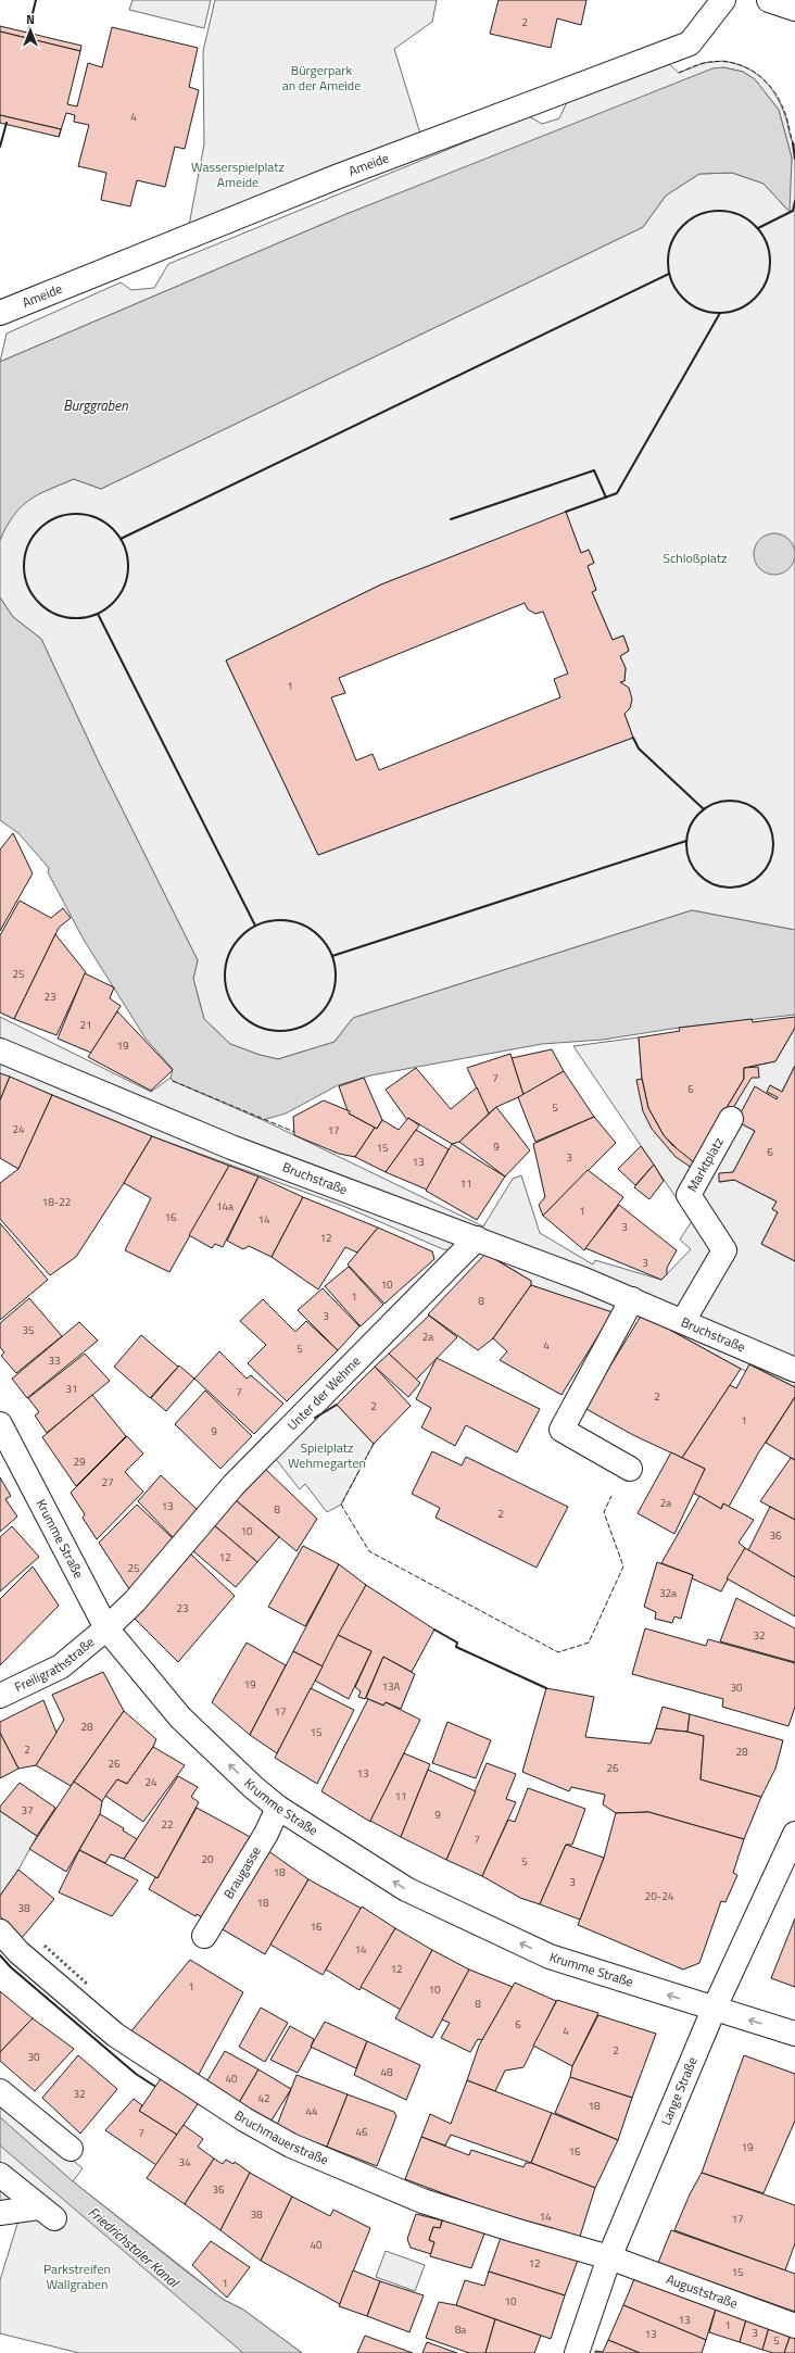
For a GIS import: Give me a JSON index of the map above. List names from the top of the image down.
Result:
{
  "streets": {
    "street": [
      "Ameide",
      "Marktplatz",
      "Bruchstraße",
      "Unter der Wehme",
      "Krumme Straße",
      "Freiligrathstraße",
      "Braugasse",
      "Lange Straße",
      "Bruchmauerstraße",
      "Auguststraße"
    ]
  },
  "crossings": [
    ["Marktplatz", "Bruchstraße"],
    ["Bruchstraße", "Unter der Wehme"],
    ["Unter der Wehme", "Krumme Straße"],
    ["Unter der Wehme", "Freiligrathstraße"],
    ["Krumme Straße", "Freiligrathstraße"],
    ["Krumme Straße", "Braugasse"],
    ["Krumme Straße", "Lange Straße"],
    ["Lange Straße", "Bruchmauerstraße"],
    ["Lange Straße", "Auguststraße"],
    ["Bruchmauerstraße", "Auguststraße"]
  ],
  "one_way": ["Krumme Straße"],
  "water": ["Burggraben", "Friedrichstaler Kanal"],
  "parks": [
    "Bürgerpark an der Ameide",
    "Wasserspielplatz Ameide",
    "Schloßplatz",
    "Spielplatz Wehmegarten",
    "Parkstreifen Wallgraben"
  ],
  "house_numbers": [
    "2",
    "4",
    "1",
    "25",
    "23",
    "21",
    "19",
    "7",
    "6",
    "5",
    "24",
    "17",
    "9",
    "15",
    "6",
    "3",
    "13",
    "11",
    "18-22",
    "14a",
    "1",
    "16",
    "14",
    "3",
    "12",
    "3",
    "10",
    "1",
    "8",
    "3",
    "35",
    "2a",
    "4",
    "5",
    "33",
    "31",
    "7",
    "2",
    "2",
    "1",
    "9",
    "29",
    "27",
    "2a",
    "13",
    "8",
    "2",
    "10",
    "36",
    "12",
    "25",
    "32a",
    "23",
    "32",
    "19",
    "13A",
    "30",
    "17",
    "28",
    "15",
    "2",
    "28",
    "26",
    "26",
    "13",
    "24",
    "11",
    "37",
    "9",
    "22",
    "7",
    "20",
    "5",
    "18",
    "3",
    "20-24",
    "18",
    "38",
    "16",
    "14",
    "12",
    "1",
    "10",
    "8",
    "6",
    "4",
    "2",
    "30",
    "48",
    "40",
    "32",
    "42",
    "18",
    "44",
    "46",
    "7",
    "19",
    "16",
    "34",
    "36",
    "38",
    "14",
    "17",
    "40",
    "12",
    "15",
    "1",
    "10",
    "13",
    "1",
    "8a",
    "3",
    "13",
    "5"
  ],
  "north": "top"
}
